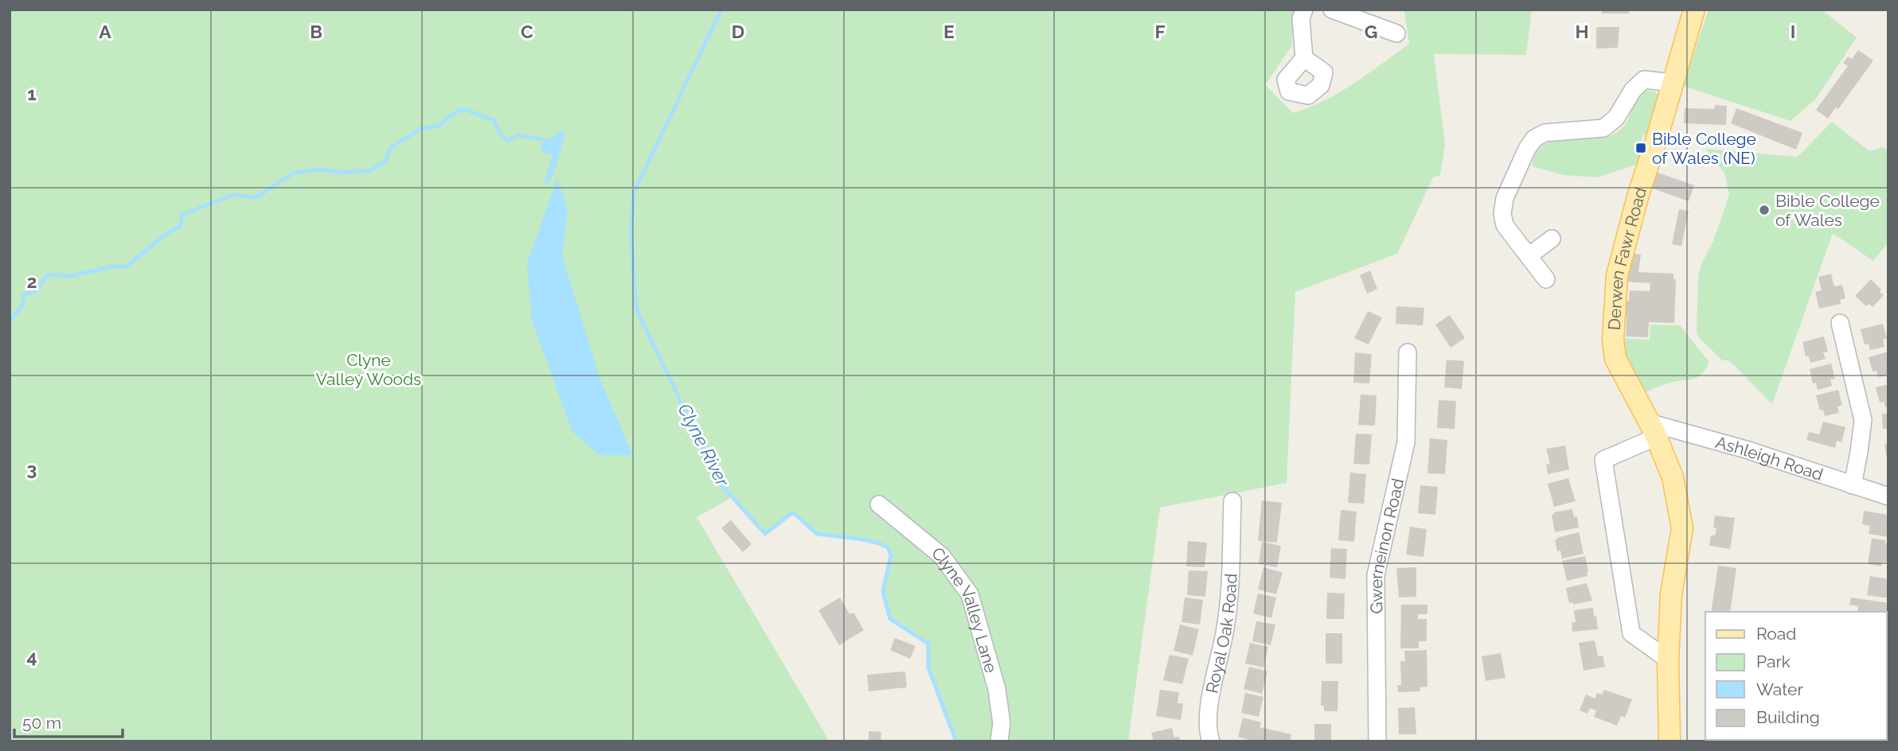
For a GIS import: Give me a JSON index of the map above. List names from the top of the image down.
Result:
{
  "streets": {
    "main road": ["Derwen Fawr Road"],
    "street": [
      "Ashleigh Road",
      "Gwerneinon Road",
      "Clyne Valley Lane",
      "Royal Oak Road"
    ]
  },
  "crossings": [
    ["Derwen Fawr Road", "Ashleigh Road"]
  ],
  "water": ["Clyne River"],
  "parks": ["Clyne Valley Woods"],
  "places": {
    "transit": ["Bible College of Wales (NE)"],
    "other": ["Bible College of Wales"]
  },
  "legend": [
    "Road",
    "Park",
    "Water",
    "Building"
  ],
  "scale_bar": "50 m",
  "grid": {
    "columns": [
      "A",
      "B",
      "C",
      "D",
      "E",
      "F",
      "G",
      "H",
      "I"
    ],
    "rows": [
      "1",
      "2",
      "3",
      "4"
    ]
  }
}
